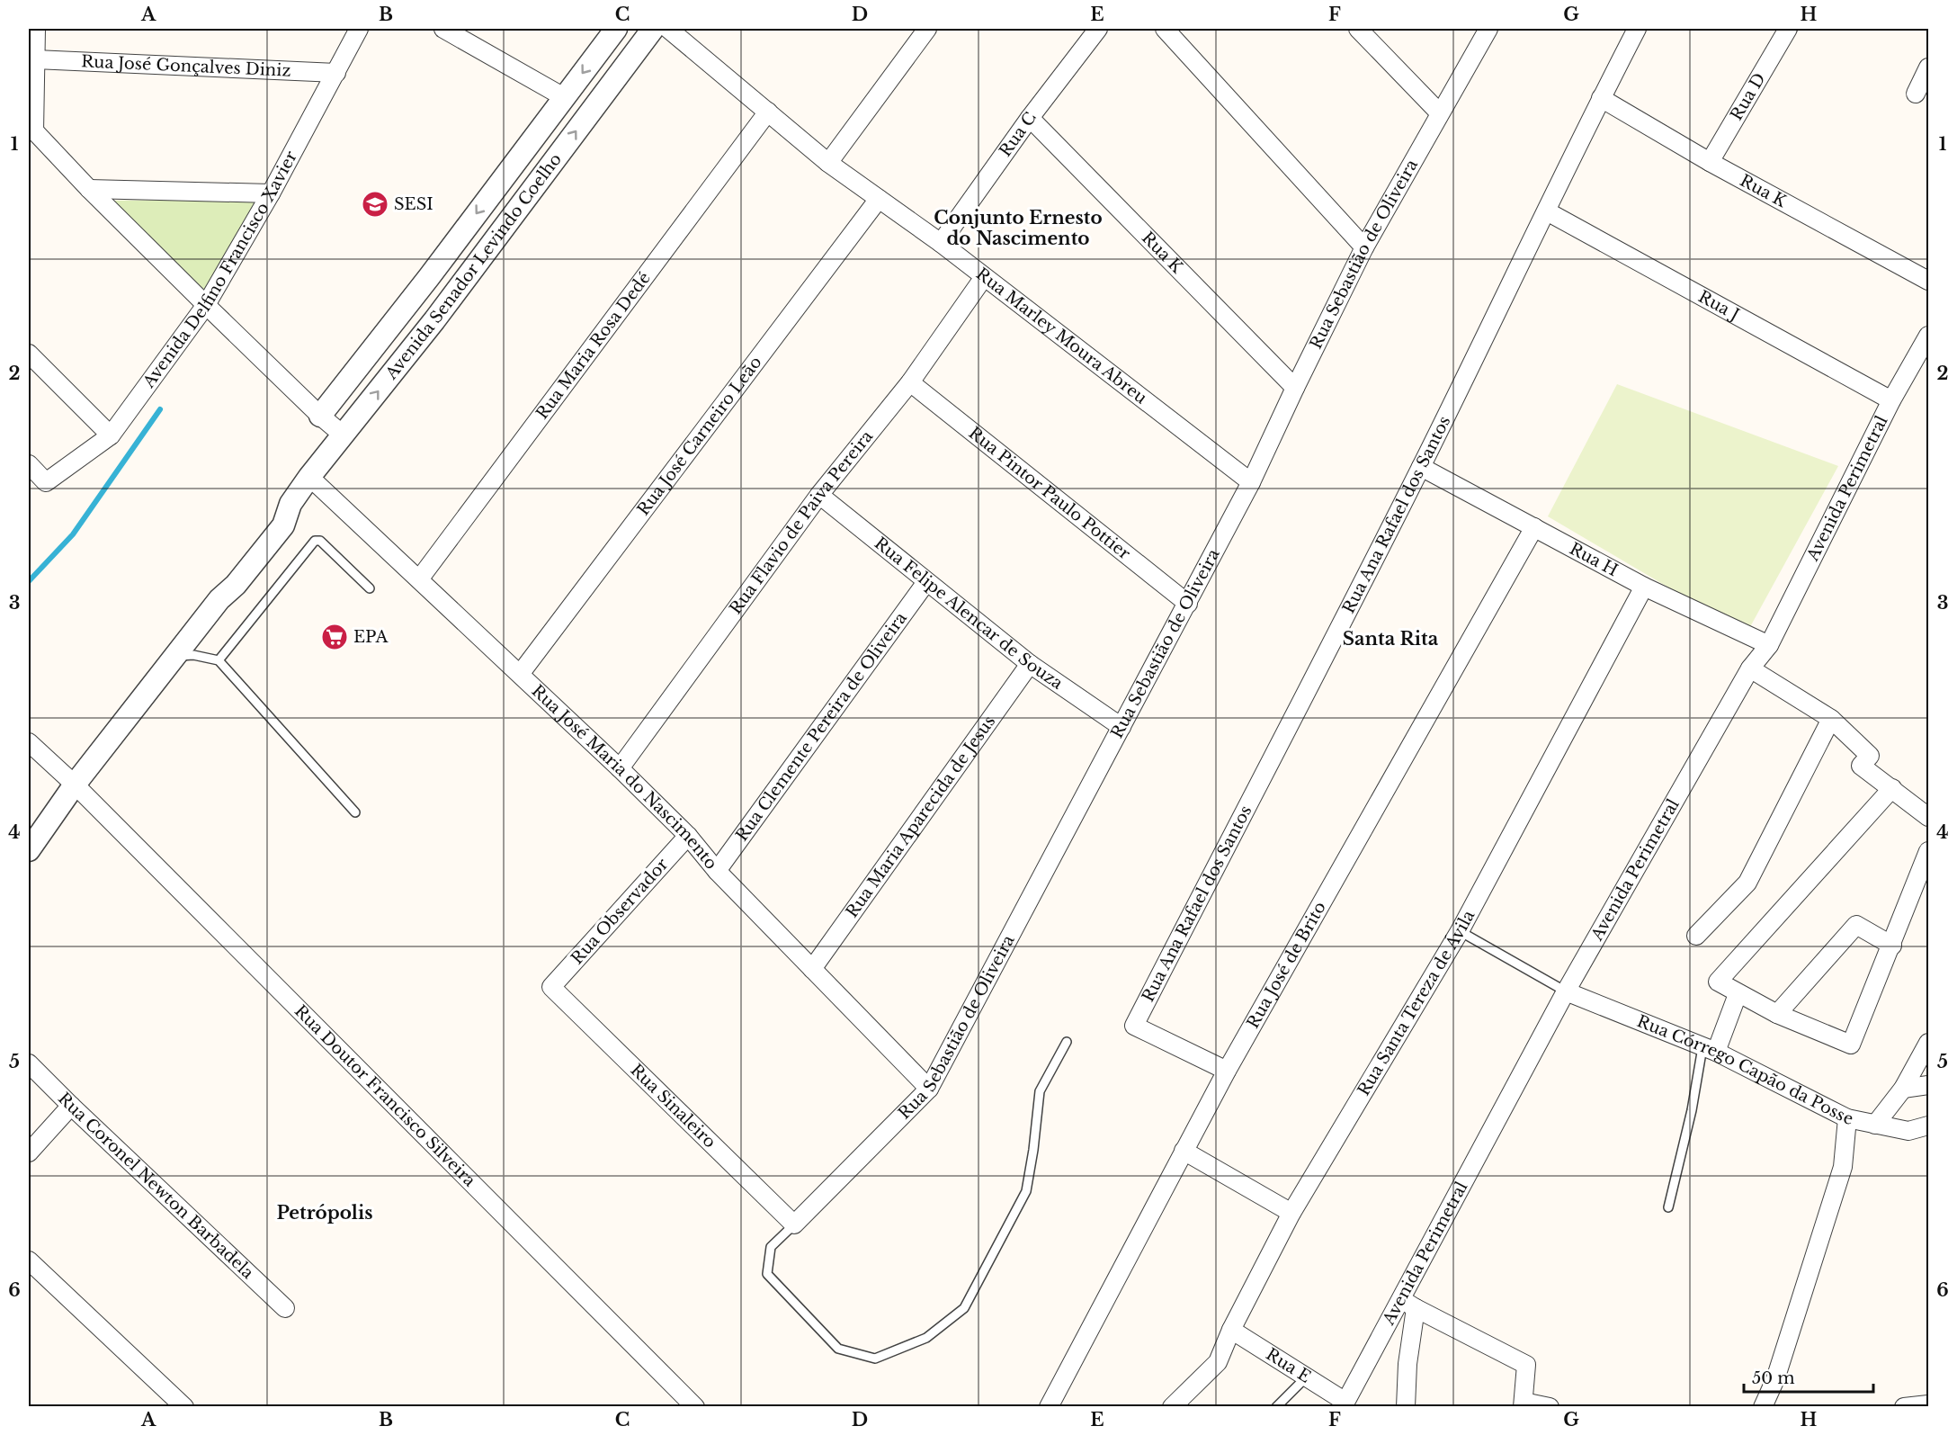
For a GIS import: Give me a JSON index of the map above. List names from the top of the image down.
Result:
{
  "streets": {
    "street": [
      "Rua José Gonçalves Diniz",
      "Rua D",
      "Rua C",
      "Rua K",
      "Rua Sebastião de Oliveira",
      "Avenida Senador Levindo Coelho",
      "Avenida Delfino Francisco Xavier",
      "Rua J",
      "Rua Marley Moura Abreu",
      "Rua Maria Rosa Dedé",
      "Rua José Carneiro Leão",
      "Avenida Perimetral",
      "Rua Pintor Paulo Pottier",
      "Rua Ana Rafael dos Santos",
      "Rua Flavio de Paiva Pereira",
      "Rua H",
      "Rua Felipe Alencar de Souza",
      "Rua Clemente Pereira de Oliveira",
      "Rua José Maria do Nascimento",
      "Rua Maria Aparecida de Jesus",
      "Rua Observador",
      "Rua José de Brito",
      "Rua Santa Tereza de Ávila",
      "Rua Córrego Capão da Posse",
      "Rua Doutor Francisco Silveira",
      "Rua Sinaleiro",
      "Rua Coronel Newton Barbadela",
      "Rua E"
    ]
  },
  "crossings": [
    ["Rua José Gonçalves Diniz", "Avenida Delfino Francisco Xavier"],
    ["Rua D", "Rua K"],
    ["Rua C", "Rua K"],
    ["Rua C", "Rua Marley Moura Abreu"],
    ["Rua K", "Rua Sebastião de Oliveira"],
    ["Rua K", "Rua Ana Rafael dos Santos"],
    ["Rua Sebastião de Oliveira", "Rua Marley Moura Abreu"],
    ["Rua Sebastião de Oliveira", "Rua Pintor Paulo Pottier"],
    ["Rua Sebastião de Oliveira", "Rua Felipe Alencar de Souza"],
    ["Rua Sebastião de Oliveira", "Rua José Maria do Nascimento"],
    ["Rua Sebastião de Oliveira", "Rua Sinaleiro"],
    ["Avenida Senador Levindo Coelho", "Rua José Maria do Nascimento"],
    ["Avenida Senador Levindo Coelho", "Rua Doutor Francisco Silveira"],
    ["Rua J", "Avenida Perimetral"],
    ["Rua J", "Rua Ana Rafael dos Santos"],
    ["Rua Marley Moura Abreu", "Rua Maria Rosa Dedé"],
    ["Rua Marley Moura Abreu", "Rua José Carneiro Leão"],
    ["Rua Marley Moura Abreu", "Rua Flavio de Paiva Pereira"],
    ["Rua Maria Rosa Dedé", "Rua José Maria do Nascimento"],
    ["Rua José Carneiro Leão", "Rua José Maria do Nascimento"],
    ["Avenida Perimetral", "Rua H"],
    ["Avenida Perimetral", "Rua Córrego Capão da Posse"],
    ["Avenida Perimetral", "Rua E"],
    ["Rua Pintor Paulo Pottier", "Rua Flavio de Paiva Pereira"],
    ["Rua Ana Rafael dos Santos", "Rua H"],
    ["Rua Ana Rafael dos Santos", "Rua José de Brito"],
    ["Rua Flavio de Paiva Pereira", "Rua Felipe Alencar de Souza"],
    ["Rua Flavio de Paiva Pereira", "Rua José Maria do Nascimento"],
    ["Rua H", "Rua José de Brito"],
    ["Rua H", "Rua Santa Tereza de Ávila"],
    ["Rua Felipe Alencar de Souza", "Rua Clemente Pereira de Oliveira"],
    ["Rua Felipe Alencar de Souza", "Rua Maria Aparecida de Jesus"],
    ["Rua Clemente Pereira de Oliveira", "Rua José Maria do Nascimento"],
    ["Rua José Maria do Nascimento", "Rua Maria Aparecida de Jesus"],
    ["Rua José Maria do Nascimento", "Rua Observador"],
    ["Rua Observador", "Rua Sinaleiro"],
    ["Rua Santa Tereza de Ávila", "Rua E"]
  ],
  "districts": ["Conjunto Ernesto do Nascimento", "Santa Rita", "Petrópolis"],
  "places": {
    "school or university": ["SESI"],
    "supermarket": ["EPA"]
  },
  "scale_bar": "50 m",
  "grid": {
    "columns": [
      "A",
      "B",
      "C",
      "D",
      "E",
      "F",
      "G",
      "H"
    ],
    "rows": [
      "1",
      "2",
      "3",
      "4",
      "5",
      "6"
    ]
  }
}
